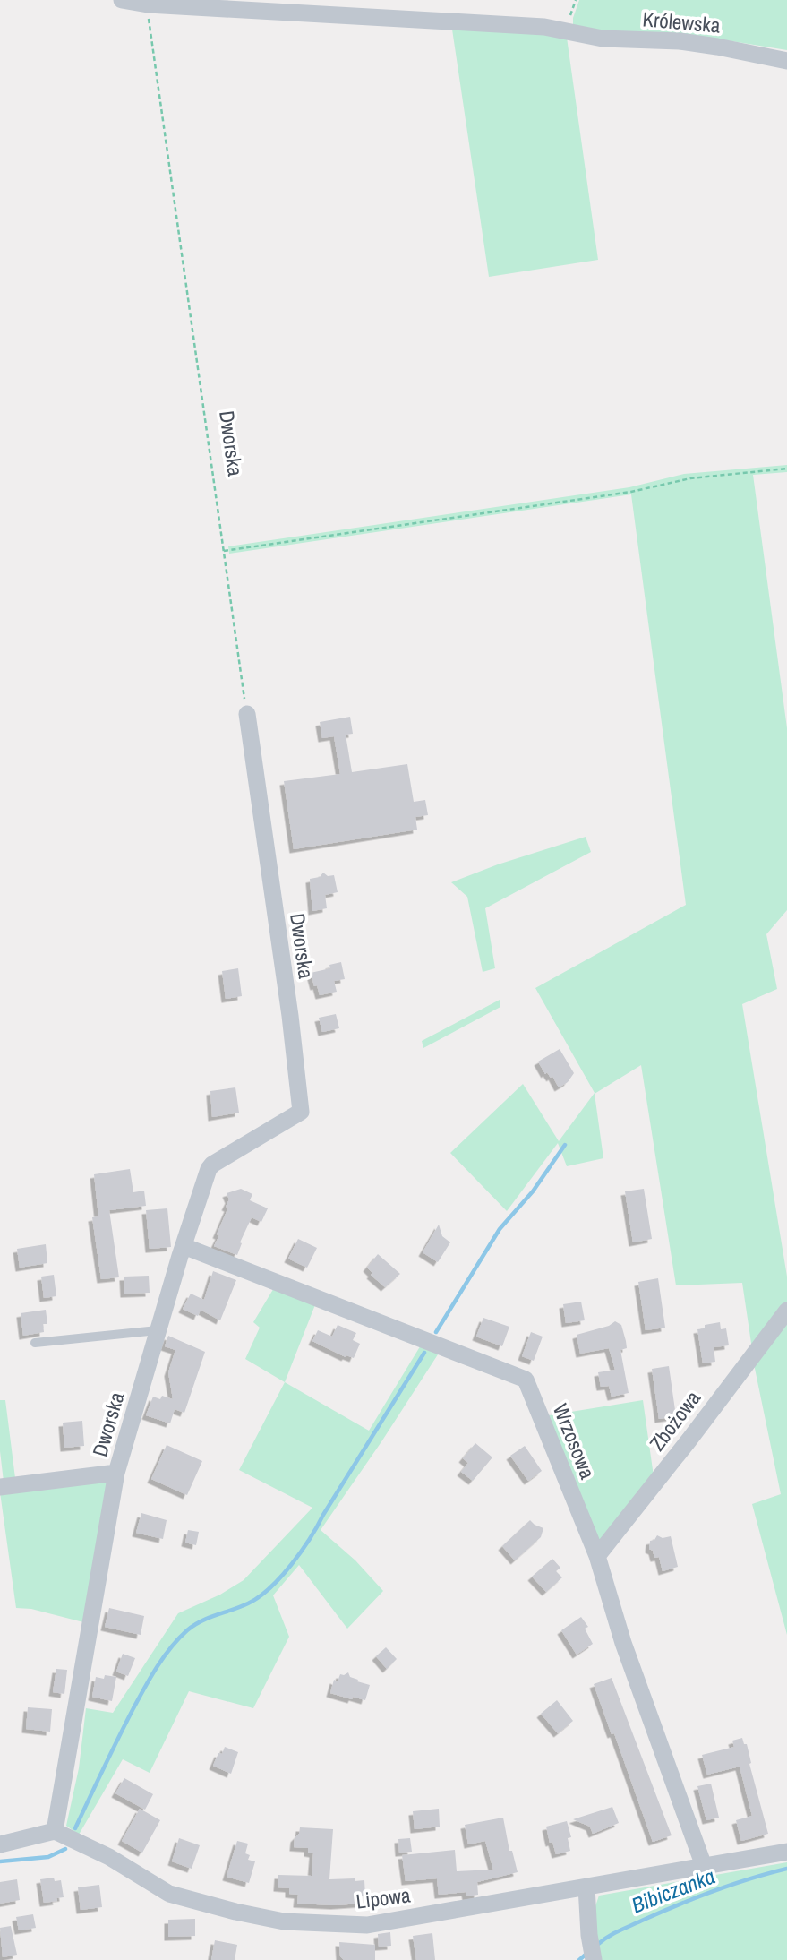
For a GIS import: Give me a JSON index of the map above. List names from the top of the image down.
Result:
{
  "streets": {
    "street": [
      "Królewska",
      "Dworska",
      "Zbożowa",
      "Wrzosowa",
      "Lipowa"
    ]
  },
  "crossings": [
    ["Królewska", "Dworska"],
    ["Dworska", "Wrzosowa"],
    ["Dworska", "Lipowa"],
    ["Zbożowa", "Wrzosowa"],
    ["Wrzosowa", "Lipowa"]
  ],
  "water": ["Bibiczanka"]
}
